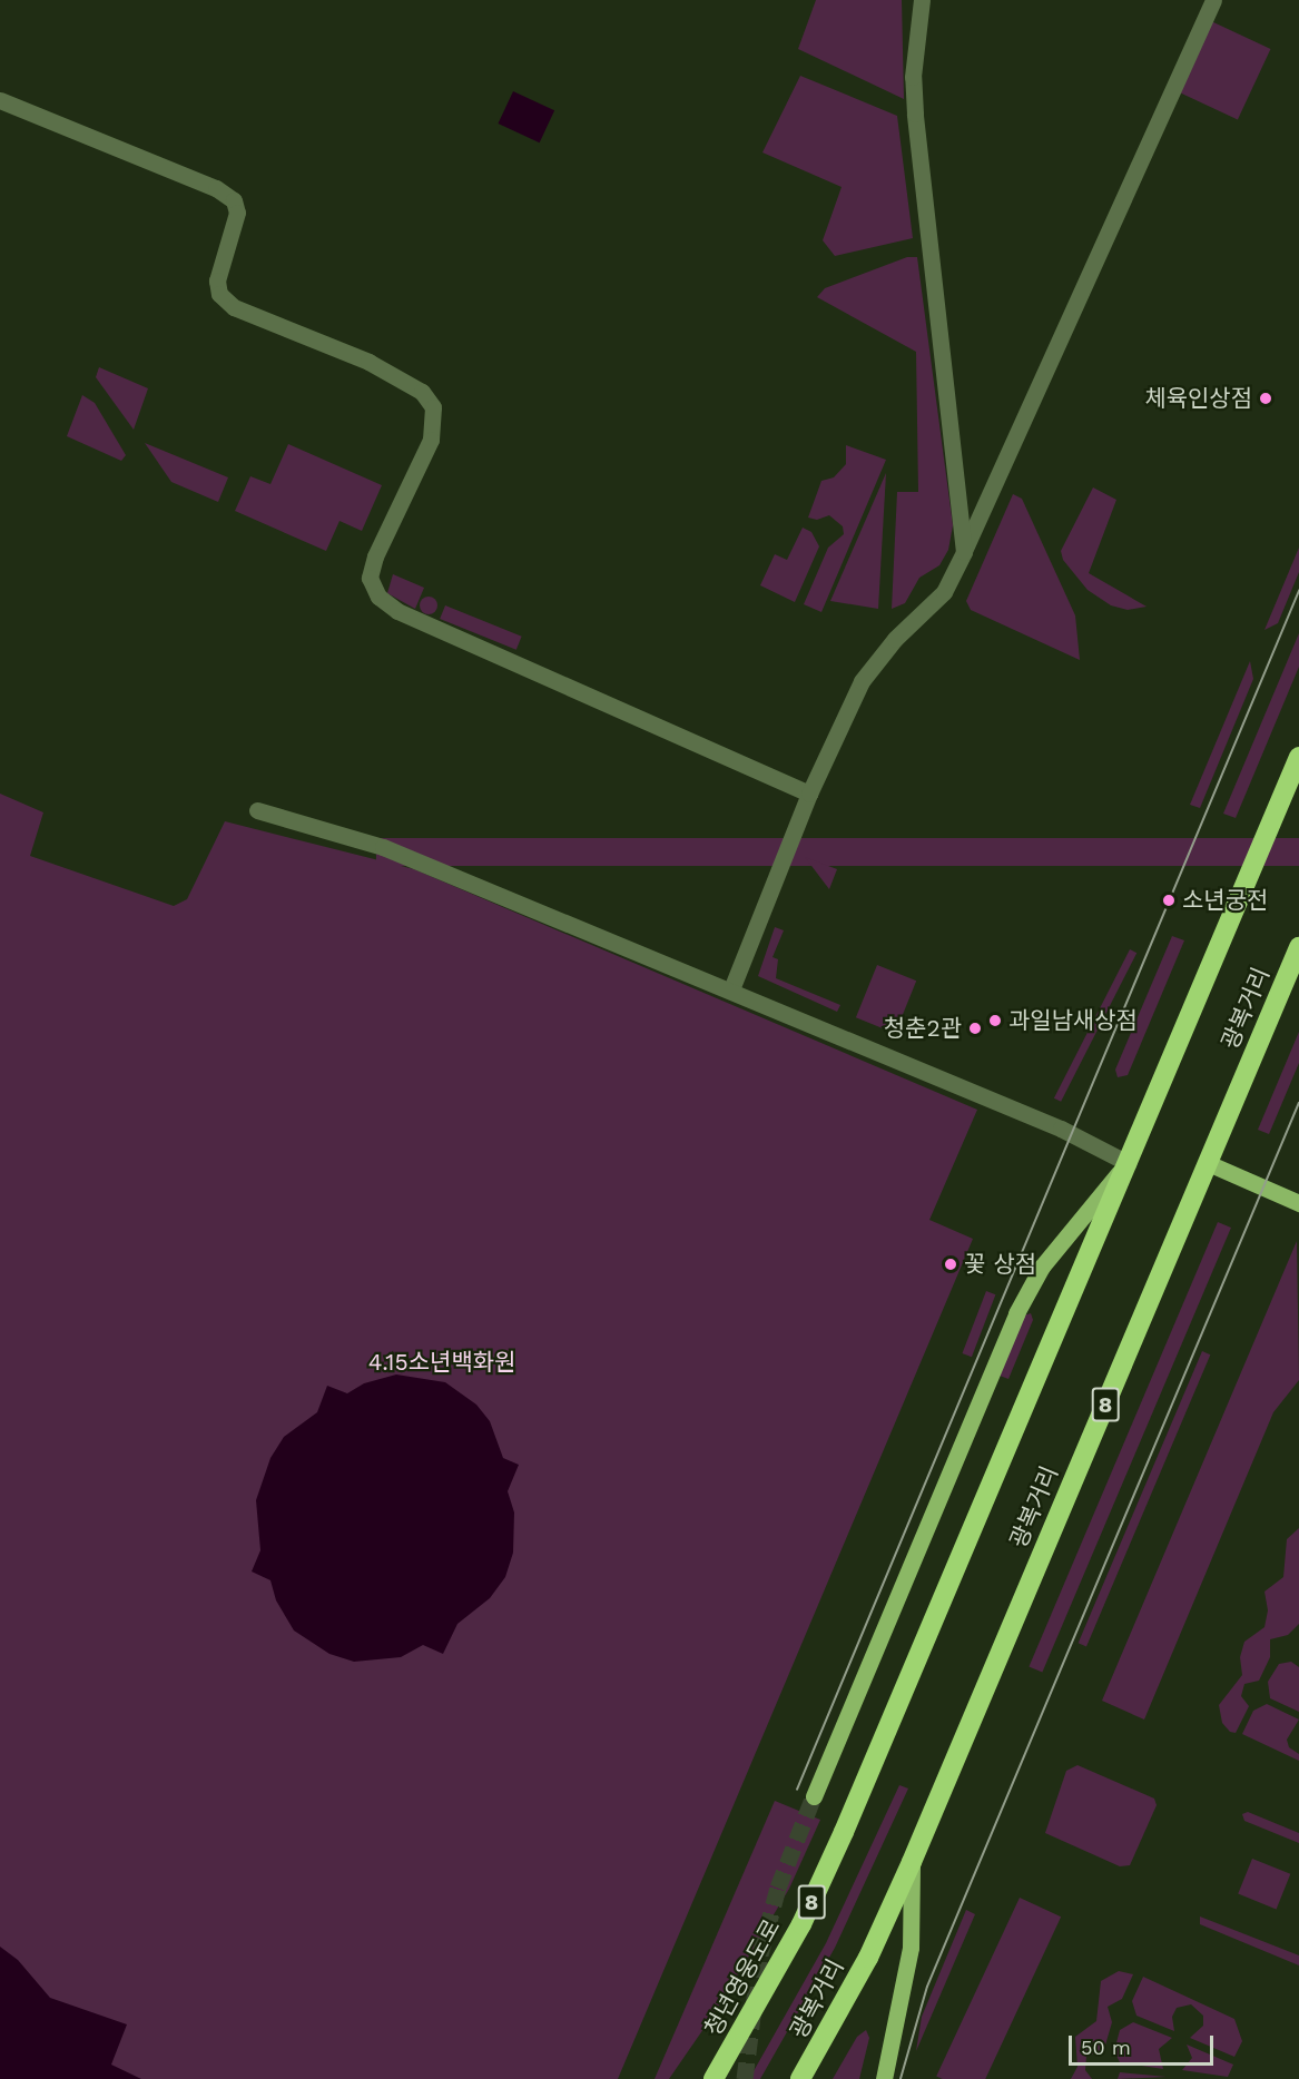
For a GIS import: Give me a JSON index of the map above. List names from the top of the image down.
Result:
{
  "streets": {
    "highway": ["광복거리", "8", "청년영웅도로"]
  },
  "crossings": [
    ["광복거리", "청년영웅도로"]
  ],
  "parks": ["4.15소년백화원"],
  "places": [
    "체육인상점",
    "소년궁전",
    "과일남새상점",
    "청춘2관",
    "꽃 상점"
  ],
  "scale_bar": "50 m"
}
